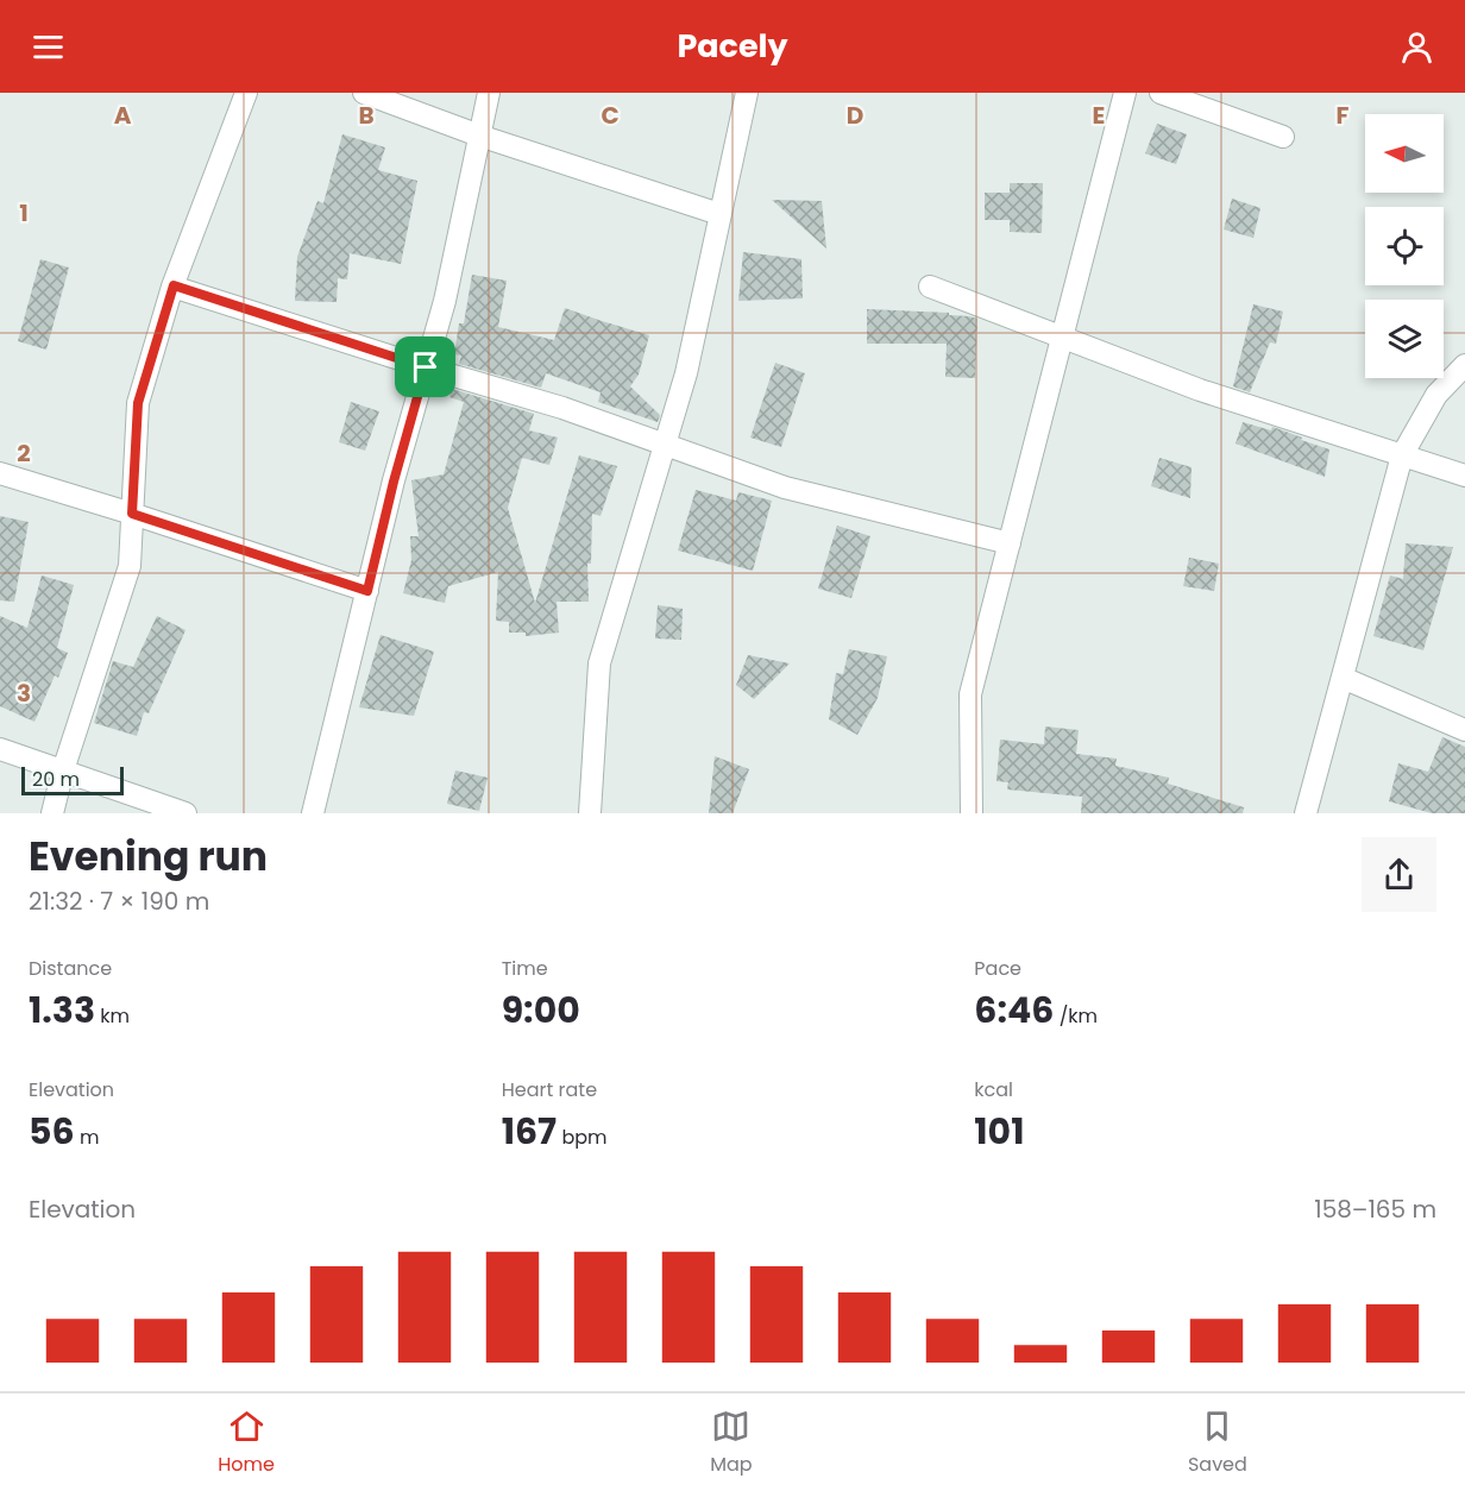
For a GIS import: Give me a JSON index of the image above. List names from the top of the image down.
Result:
{
  "scale_bar": "20 m",
  "north": "left",
  "page": {
    "header": "Pacely",
    "scale": "20 m",
    "heading": ["Evening run", "21:32 · 7 × 190 m"],
    "stats": [
      ["Distance", "1.33 km"],
      ["Time", "9:00"],
      ["Pace", "6:46 /km"],
      ["Elevation", "56 m"],
      ["Heart rate", "167 bpm"],
      ["kcal", "101"]
    ],
    "chart": ["Elevation", "158–165 m"],
    "tabs": ["Home", "Map", "Saved"]
  },
  "grid": {
    "columns": [
      "A",
      "B",
      "C",
      "D",
      "E",
      "F"
    ],
    "rows": ["1", "2", "3"]
  }
}
